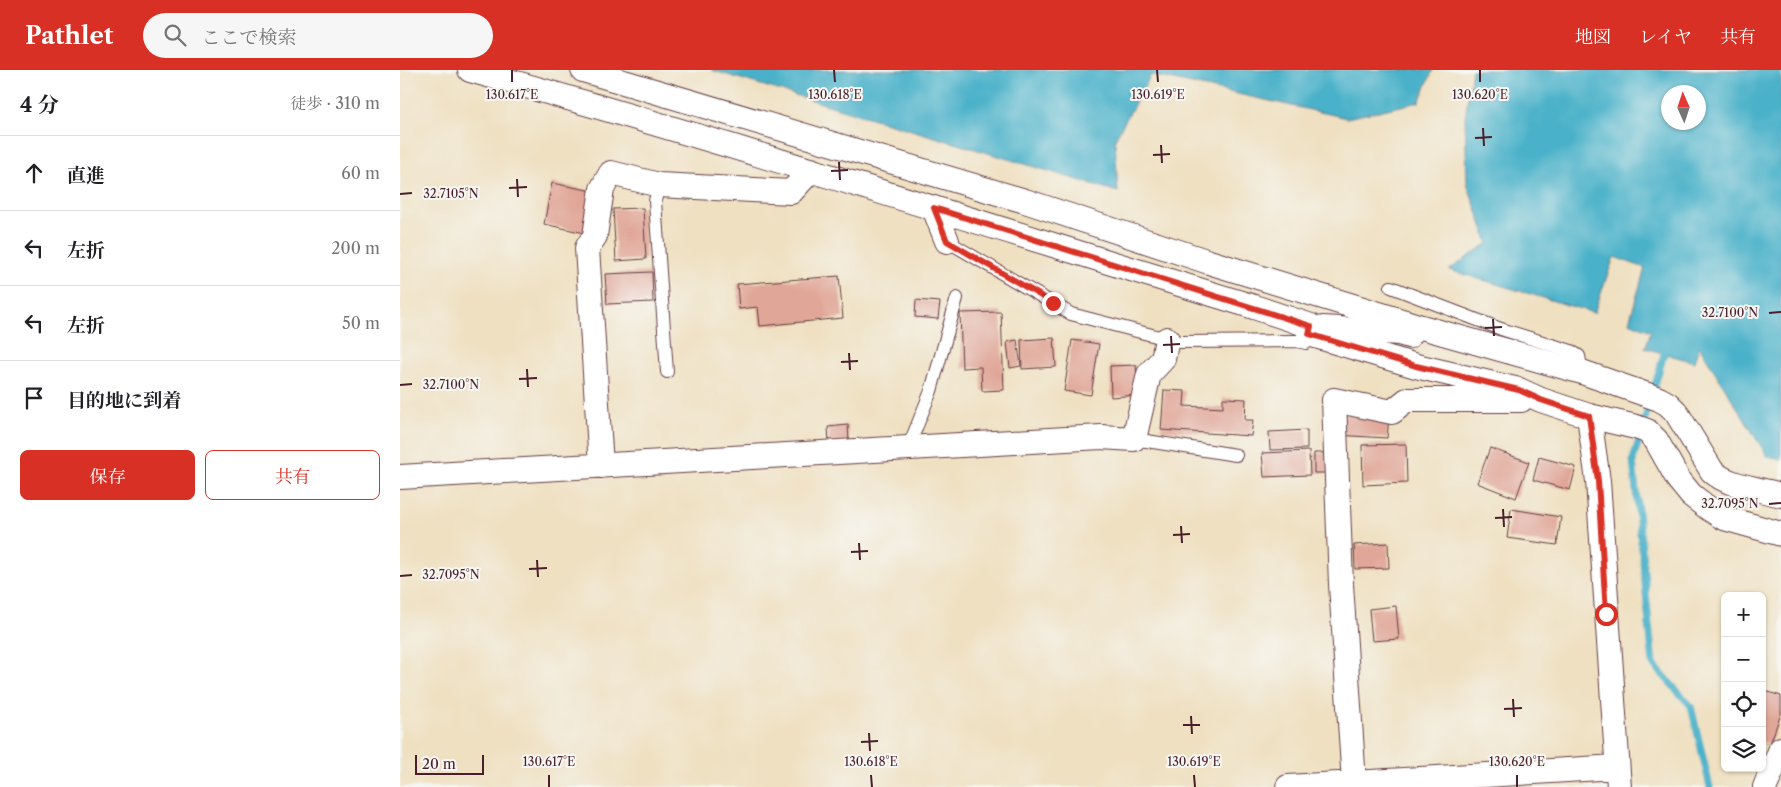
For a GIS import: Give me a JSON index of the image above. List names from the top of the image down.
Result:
{
  "scale_bar": "20 m",
  "north": "top",
  "page": {
    "header": "Pathlet",
    "search": "ここで検索",
    "nav": ["地図", "レイヤ", "共有"],
    "heading": ["4 分", "徒歩 · 310 m"],
    "list": [
      ["直進", "60 m"],
      ["左折", "200 m"],
      ["左折", "50 m"],
      "目的地に到着"
    ],
    "buttons": ["保存", "共有"],
    "map_buttons": ["+", "−"],
    "scale": "20 m"
  },
  "coordinates": [
    "130.617°E",
    "130.618°E",
    "130.619°E",
    "130.620°E",
    "32.7105°N",
    "32.7100°N",
    "32.7095°N"
  ]
}
